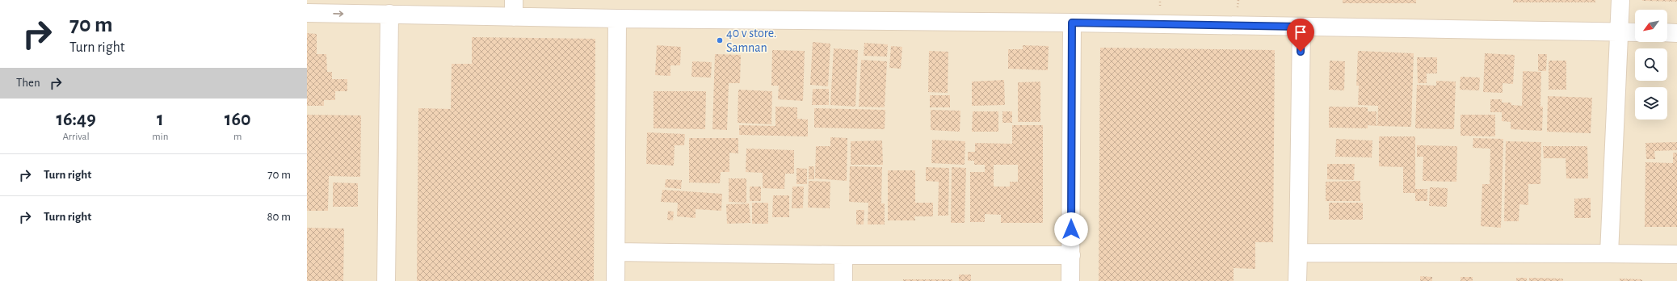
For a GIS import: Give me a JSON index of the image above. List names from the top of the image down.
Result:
{
  "places": ["40 v store. Samnan"],
  "north": "bottom left",
  "page": {
    "turn": ["70 m", "Turn right"],
    "then": "Then",
    "eta": [
      "16:49",
      "Arrival",
      "1",
      "min",
      "160",
      "m"
    ],
    "list": [
      {
        "name": "Turn right",
        "value": "70 m"
      },
      {
        "name": "Turn right",
        "value": "80 m"
      }
    ]
  }
}
